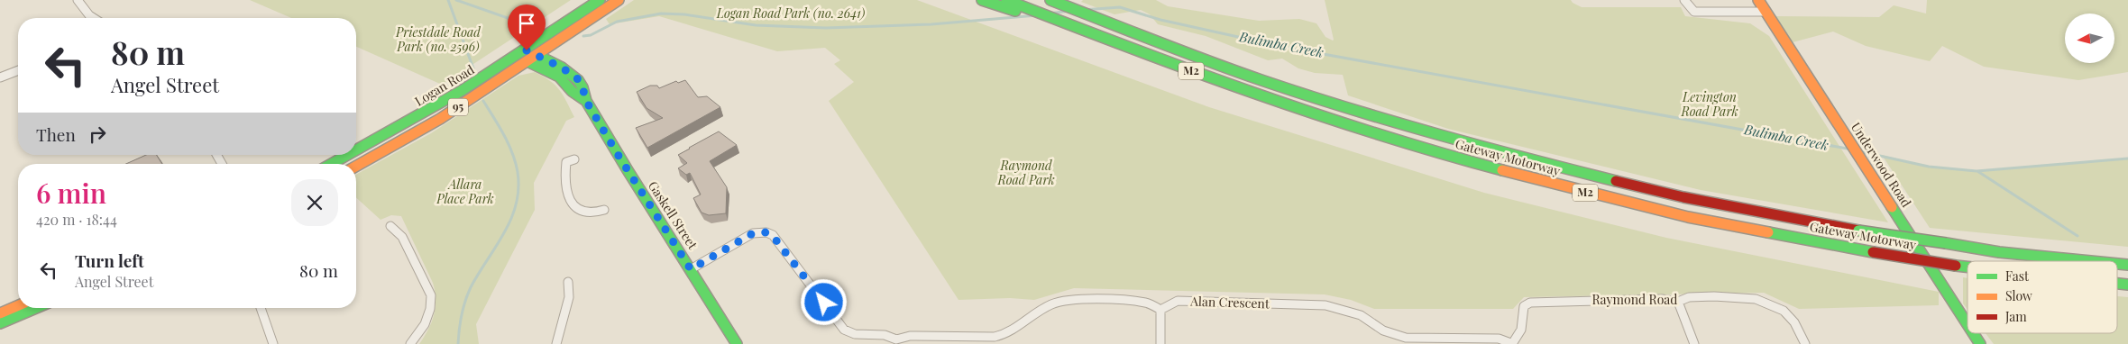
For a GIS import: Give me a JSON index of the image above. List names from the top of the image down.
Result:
{
  "streets": {
    "main road": [
      "M2",
      "Logan Road",
      "95",
      "Gateway Motorway",
      "Underwood Road",
      "Gaskell Street"
    ],
    "street": ["Raymond Road", "Alan Crescent"]
  },
  "crossings": [
    ["Logan Road", "Gaskell Street"],
    ["Raymond Road", "Alan Crescent"]
  ],
  "water": ["Bulimba Creek"],
  "parks": [
    "Logan Road Park (no. 2641)",
    "Priestdale Road Park (no. 2596)",
    "Levington Road Park",
    "Raymond Road Park",
    "Allara Place Park"
  ],
  "legend": ["Fast", "Slow", "Jam"],
  "north": "left",
  "page": {
    "turn": ["80 m", "Angel Street"],
    "then": "Then",
    "heading": ["6 min", "420 m · 18:44"],
    "list": [
      {
        "name": "Turn left",
        "note": "Angel Street",
        "value": "80 m"
      }
    ]
  }
}
